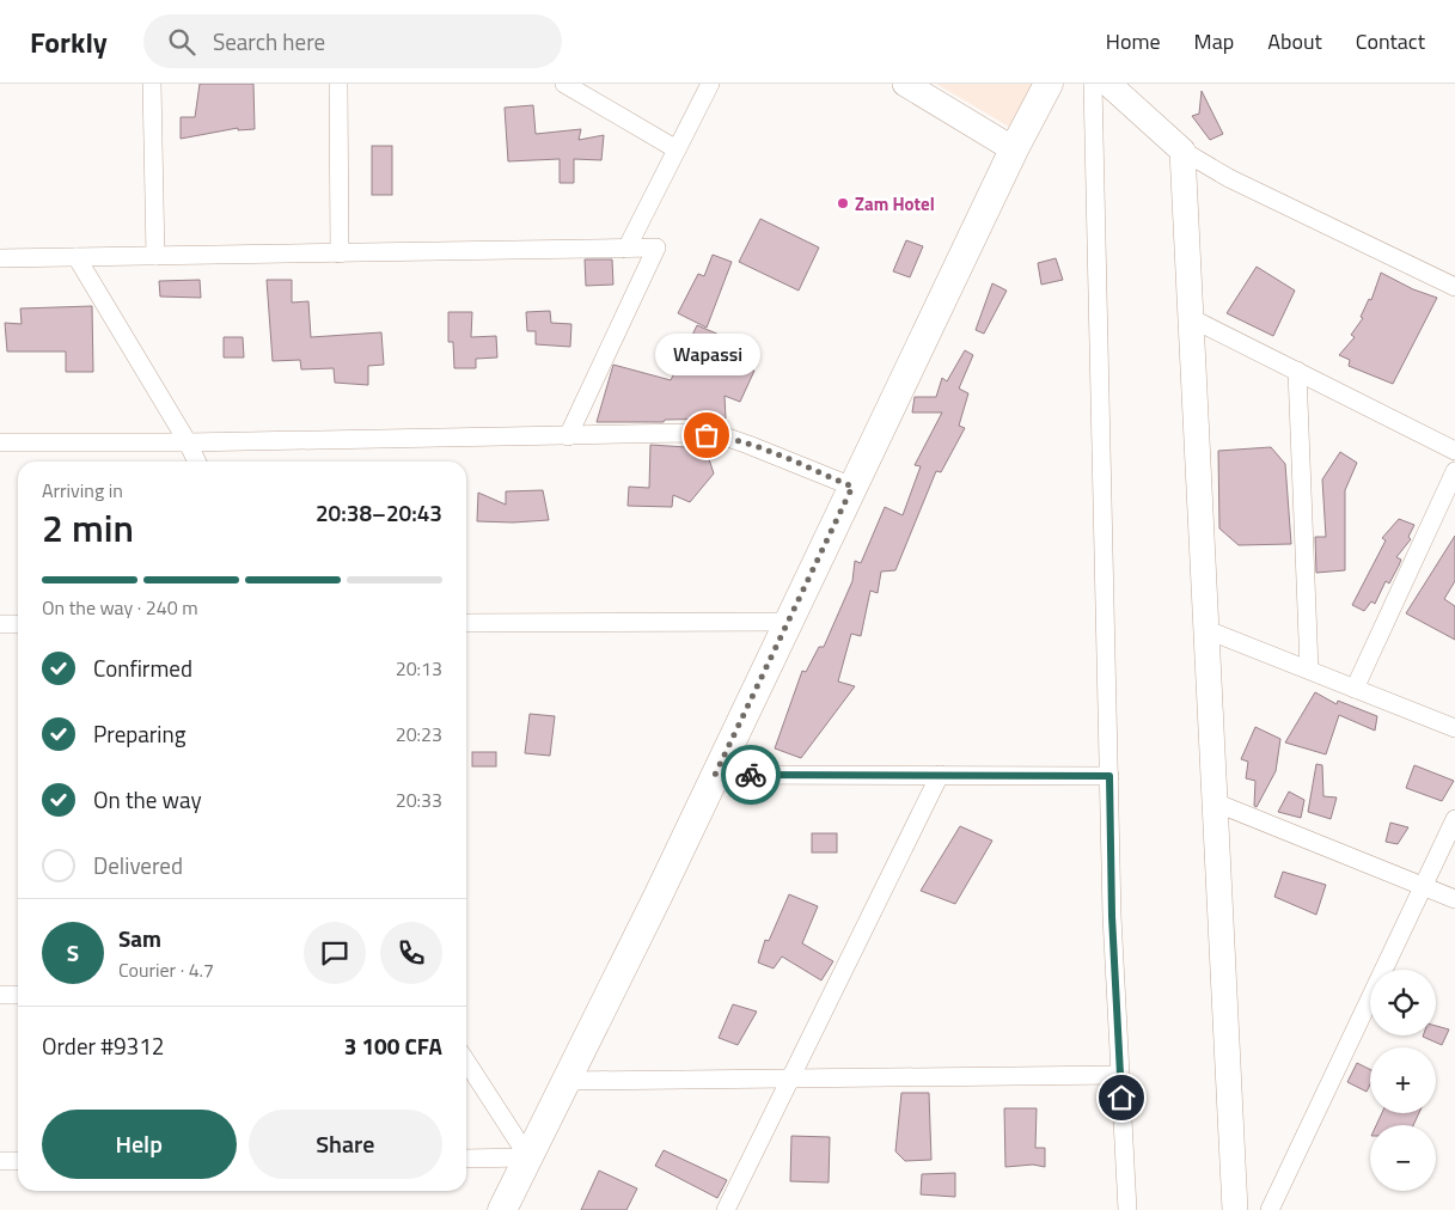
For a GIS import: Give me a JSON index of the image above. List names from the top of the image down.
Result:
{
  "places": ["Zam Hotel", "Wapassi"],
  "page": {
    "header": "Forkly",
    "search": "Search here",
    "nav": [
      "Home",
      "Map",
      "About",
      "Contact"
    ],
    "bubble": "Wapassi",
    "heading": ["2 min", "Arriving in", "20:38–20:43"],
    "panel": [
      "Sam",
      "Courier · 4.7",
      "Order #9312",
      "3 100 CFA"
    ],
    "bar": "On the way · 240 m",
    "list": [
      ["Confirmed", "20:13"],
      ["Preparing", "20:23"],
      ["On the way", "20:33"],
      "Delivered"
    ],
    "round": "S",
    "map_buttons": ["+", "−"],
    "buttons": ["Help", "Share"]
  }
}
